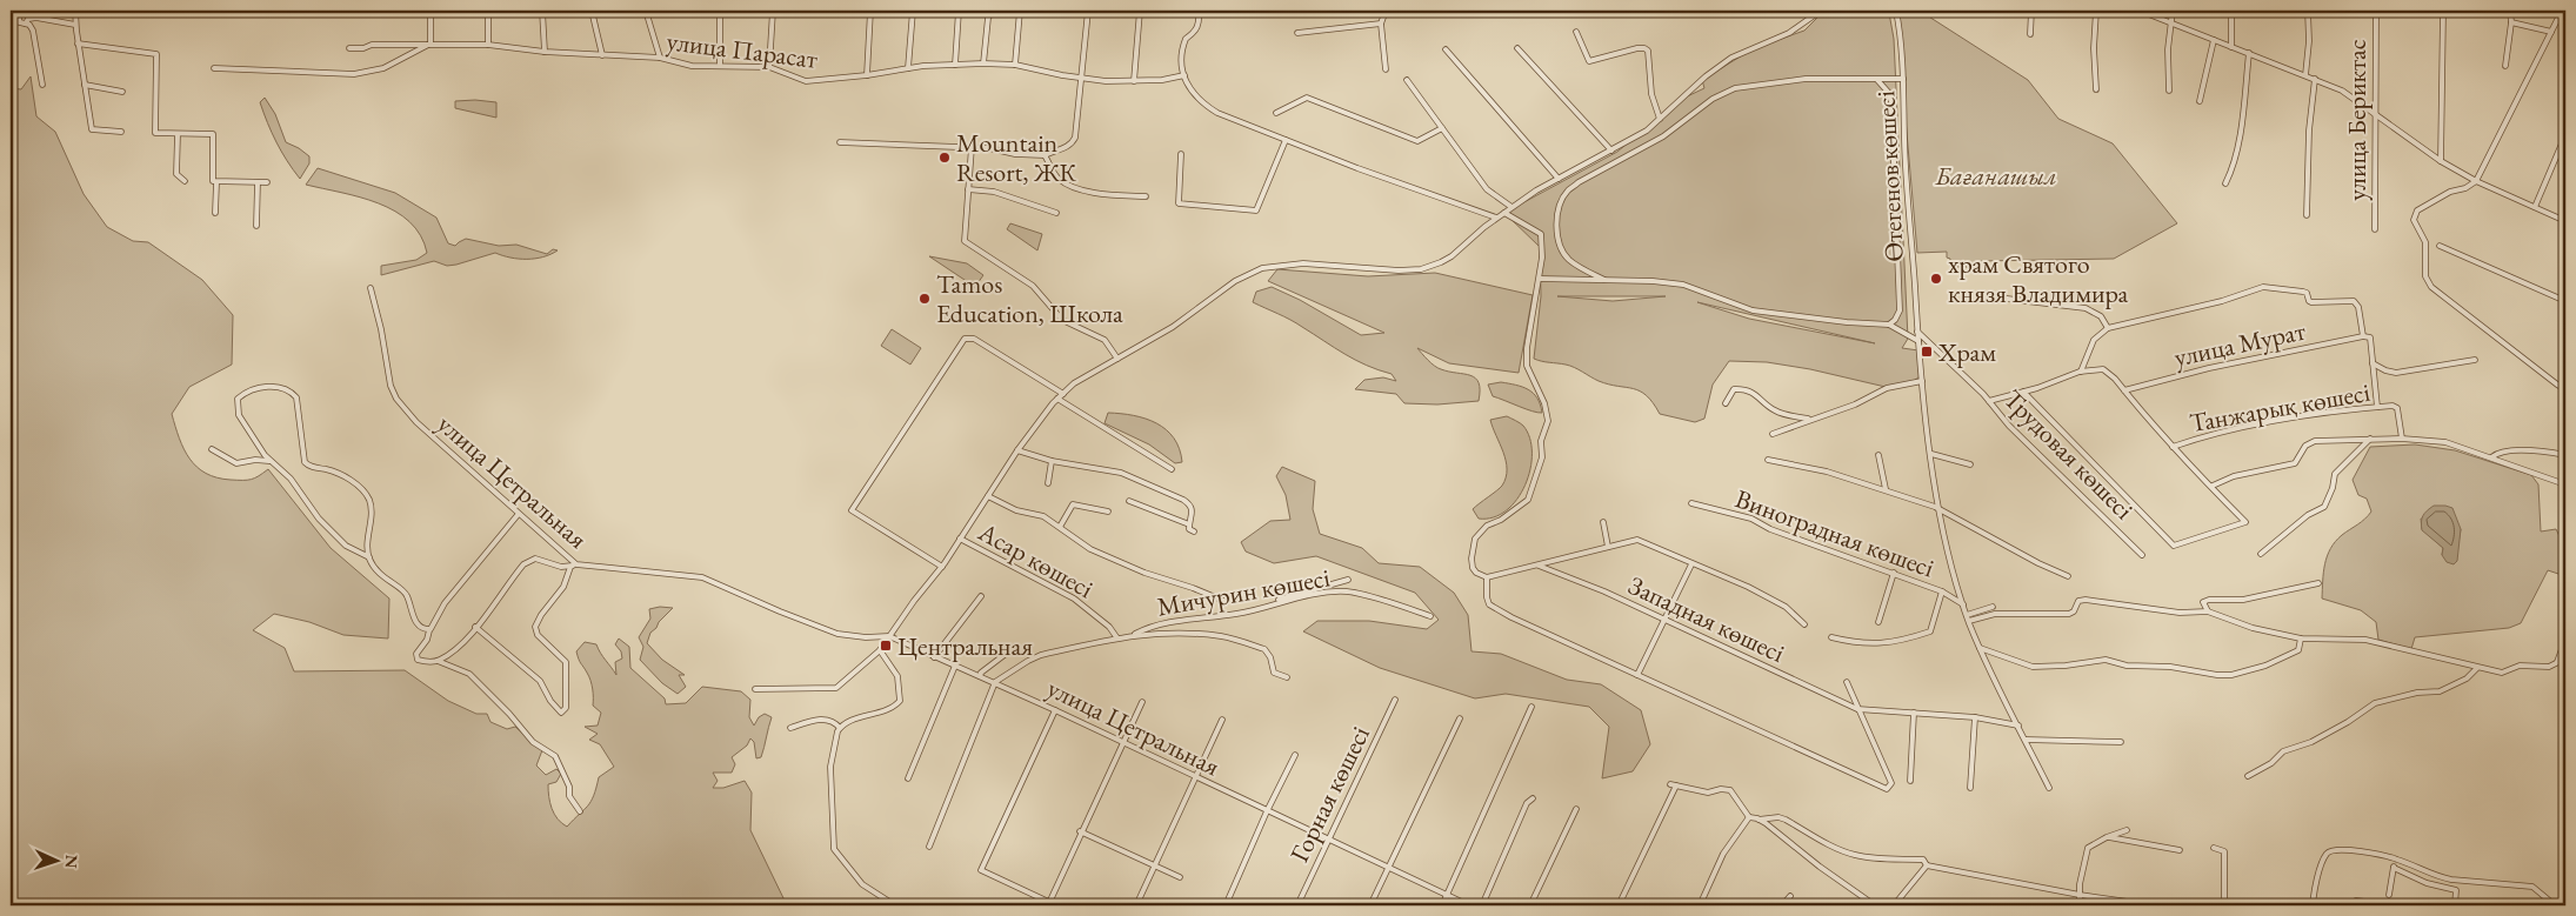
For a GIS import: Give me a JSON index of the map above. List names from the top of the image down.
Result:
{
  "streets": {
    "street": [
      "улица Парасат",
      "улица Бериктас",
      "Өтегенов көшесі",
      "улица Мурат",
      "Танжарық көшесі",
      "Трудовая көшесі",
      "улица Цетральная",
      "Виноградная көшесі",
      "Асар көшесі",
      "Мичурин көшесі",
      "Западная көшесі",
      "Горная көшесі"
    ]
  },
  "crossings": [
    ["Өтегенов көшесі", "Трудовая көшесі"],
    ["Өтегенов көшесі", "Виноградная көшесі"],
    ["улица Цетральная", "Горная көшесі"]
  ],
  "parks": ["Бағанашыл"],
  "places": {
    "other": ["Mountain Resort, ЖК", "храм Святого князя Владимира", "Tamos Education, Школа"],
    "transit": ["Храм", "Центральная"]
  },
  "north": "right"
}
